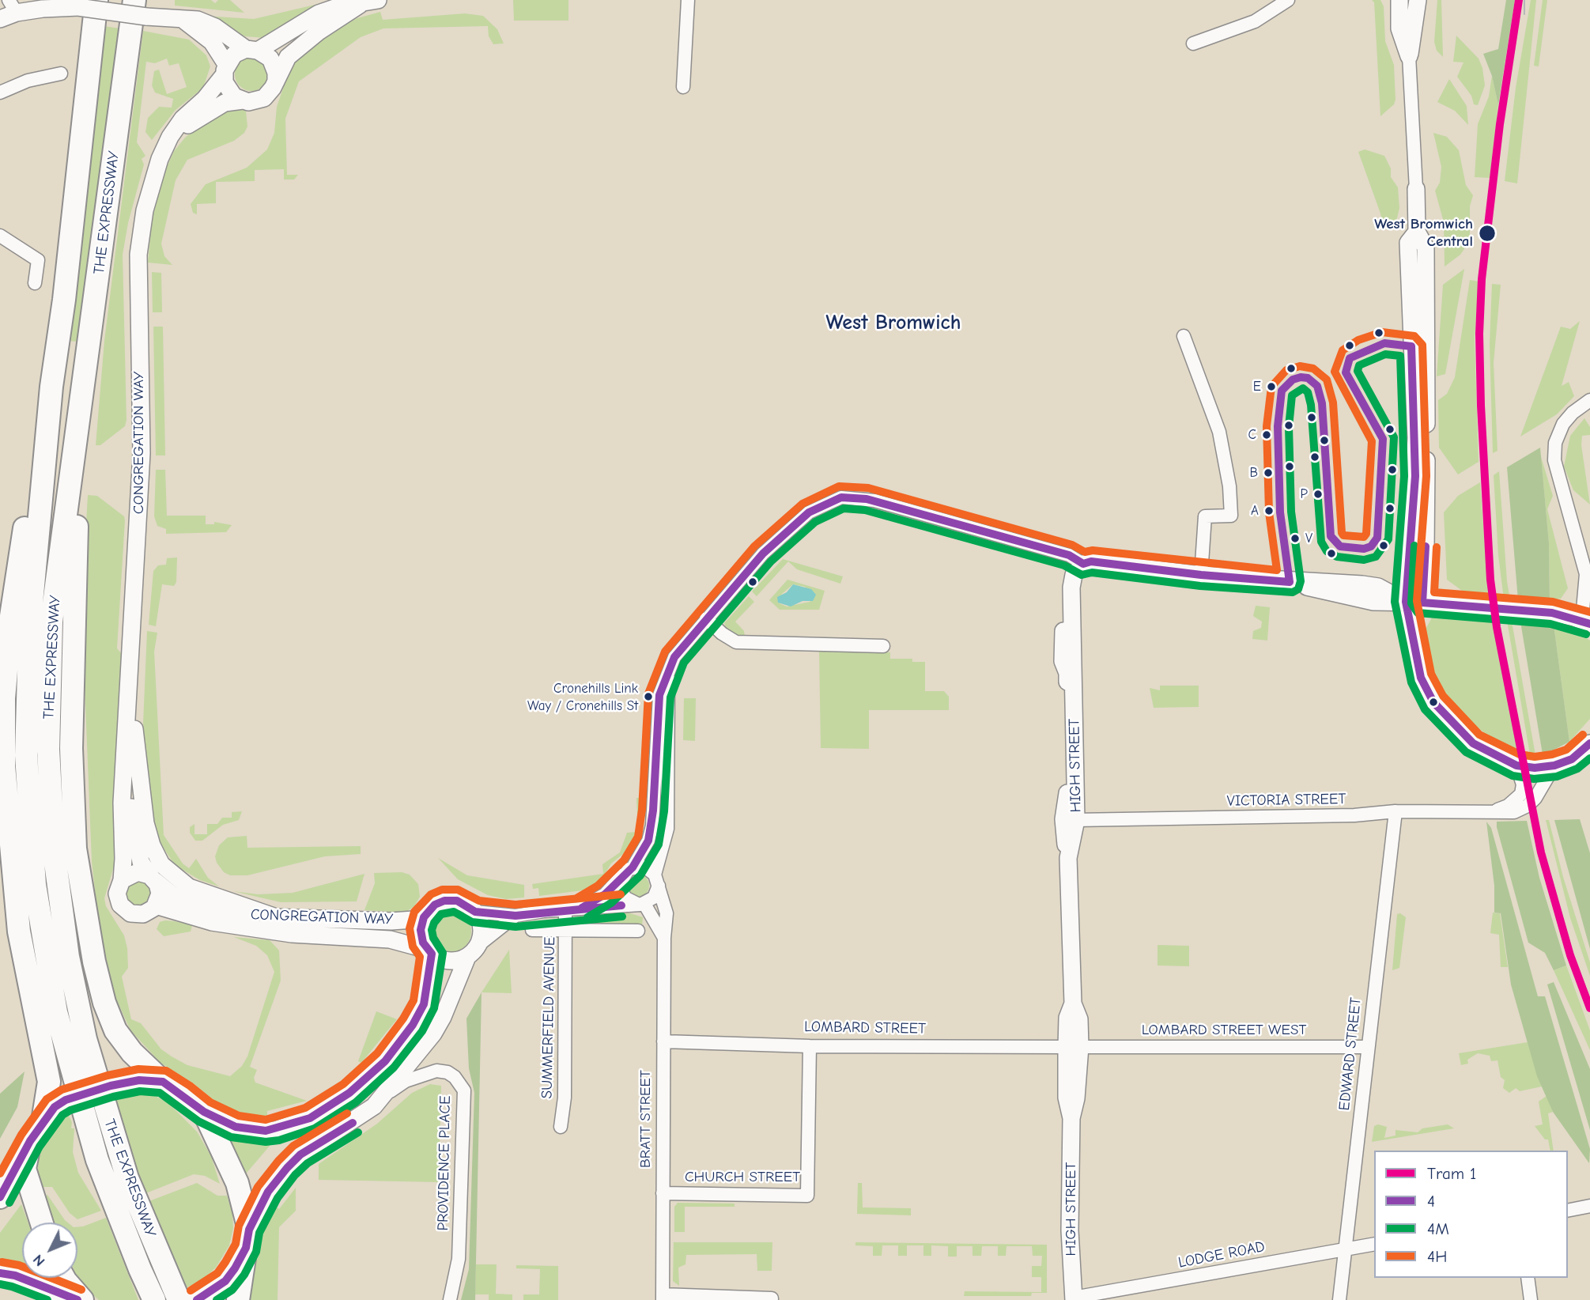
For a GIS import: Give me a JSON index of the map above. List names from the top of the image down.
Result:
{
  "streets": {
    "highway": ["THE EXPRESSWAY"],
    "street": [
      "CONGREGATION WAY",
      "HIGH STREET",
      "VICTORIA STREET",
      "SUMMERFIELD AVENUE",
      "LOMBARD STREET",
      "LOMBARD STREET WEST",
      "EDWARD STREET",
      "BRATT STREET",
      "PROVIDENCE PLACE",
      "CHURCH STREET",
      "LODGE ROAD"
    ]
  },
  "crossings": [
    ["HIGH STREET", "VICTORIA STREET"],
    ["HIGH STREET", "LOMBARD STREET"],
    ["HIGH STREET", "LOMBARD STREET WEST"],
    ["HIGH STREET", "LODGE ROAD"],
    ["VICTORIA STREET", "EDWARD STREET"],
    ["LOMBARD STREET", "LOMBARD STREET WEST"],
    ["LOMBARD STREET", "BRATT STREET"],
    ["LOMBARD STREET", "CHURCH STREET"],
    ["LOMBARD STREET WEST", "EDWARD STREET"],
    ["EDWARD STREET", "LODGE ROAD"],
    ["BRATT STREET", "CHURCH STREET"]
  ],
  "districts": ["West Bromwich"],
  "places": [
    "West Bromwich Central",
    "E",
    "C",
    "B",
    "P",
    "A",
    "V",
    "Cronehills Link Way / Cronehills St"
  ],
  "lines": [
    "tram line 1",
    "transit line 4H",
    "transit line 4",
    "transit line 4M"
  ],
  "legend": [
    "Tram 1",
    "4",
    "4M",
    "4H"
  ],
  "north": "bottom left"
}
